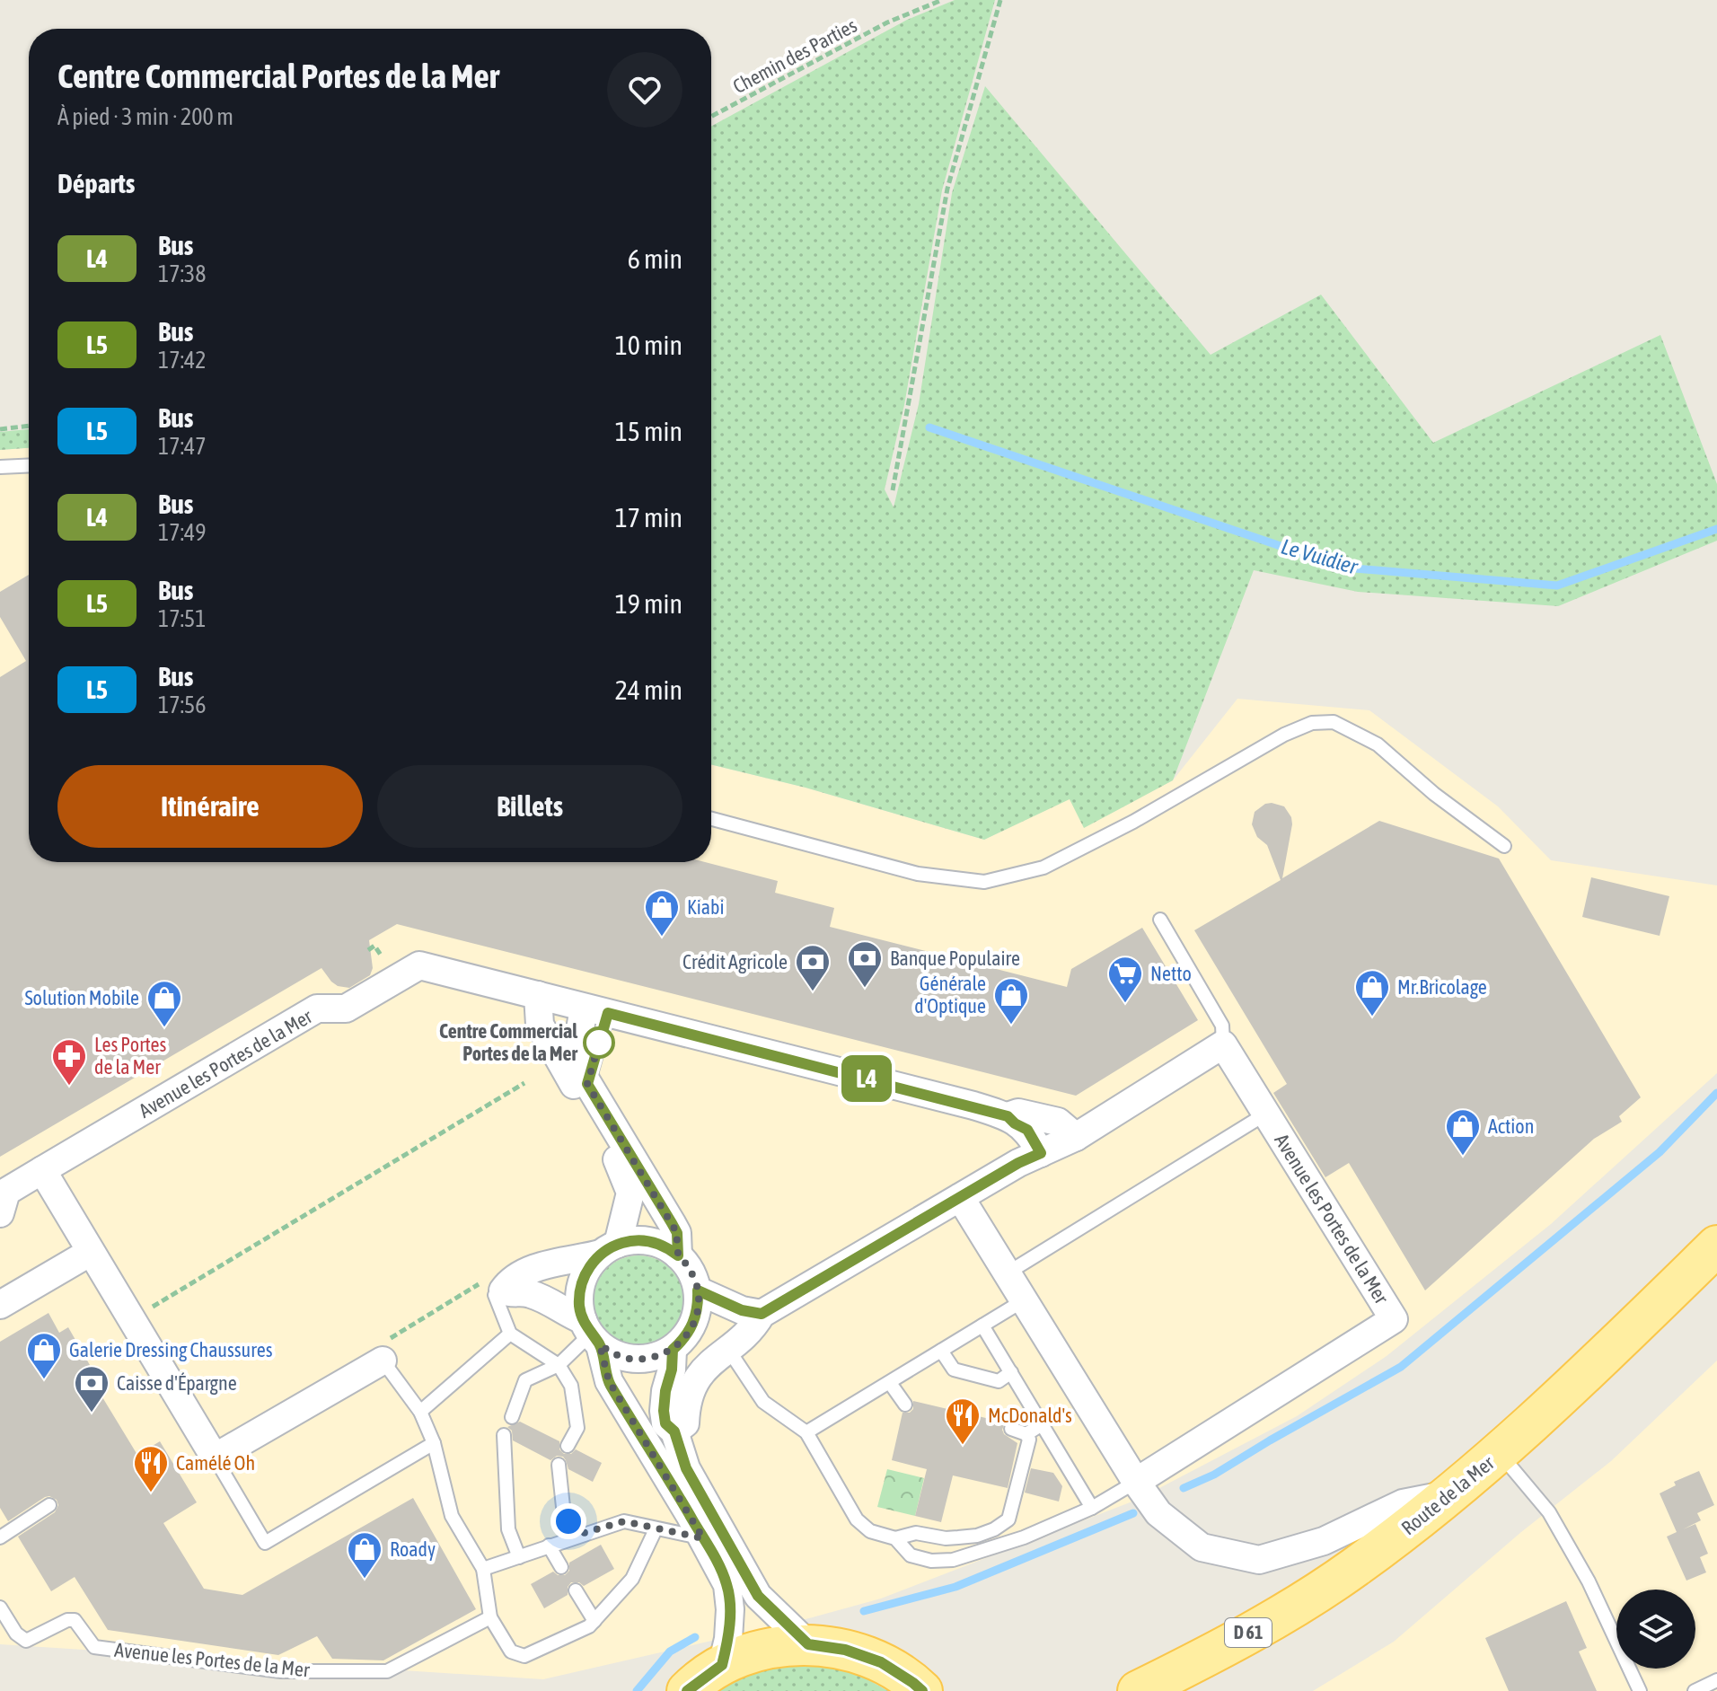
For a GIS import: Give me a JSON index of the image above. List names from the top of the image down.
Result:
{
  "streets": {
    "main road": ["Route de la Mer", "D 61"],
    "street": ["Avenue les Portes de la Mer"],
    "path": ["Chemin des Parties"]
  },
  "water": ["Le Vuidier"],
  "places": {
    "shop": [
      "Kiabi",
      "Mr.Bricolage",
      "Générale d'Optique",
      "Solution Mobile",
      "Action",
      "Galerie Dressing Chaussures",
      "Roady"
    ],
    "bank": ["Banque Populaire", "Crédit Agricole", "Caisse d'Épargne"],
    "supermarket": ["Netto"],
    "other": ["Centre Commercial Portes de la Mer"],
    "pharmacy": ["Les Portes de la Mer"],
    "restaurant": ["McDonald's", "Camélé Oh"]
  },
  "lines": ["bus line L4"],
  "page": {
    "on_map": "L4",
    "heading": [
      ["Centre Commercial Portes de la Mer", "À pied · 3 min · 200 m"],
      "Départs"
    ],
    "list": [
      {
        "mark": "L4",
        "name": "Bus",
        "note": "17:38",
        "value": "6 min"
      },
      {
        "mark": "L5",
        "name": "Bus",
        "note": "17:42",
        "value": "10 min"
      },
      {
        "mark": "L5",
        "name": "Bus",
        "note": "17:47",
        "value": "15 min"
      },
      {
        "mark": "L4",
        "name": "Bus",
        "note": "17:49",
        "value": "17 min"
      },
      {
        "mark": "L5",
        "name": "Bus",
        "note": "17:51",
        "value": "19 min"
      },
      {
        "mark": "L5",
        "name": "Bus",
        "note": "17:56",
        "value": "24 min"
      }
    ],
    "buttons": ["Itinéraire", "Billets"]
  }
}
